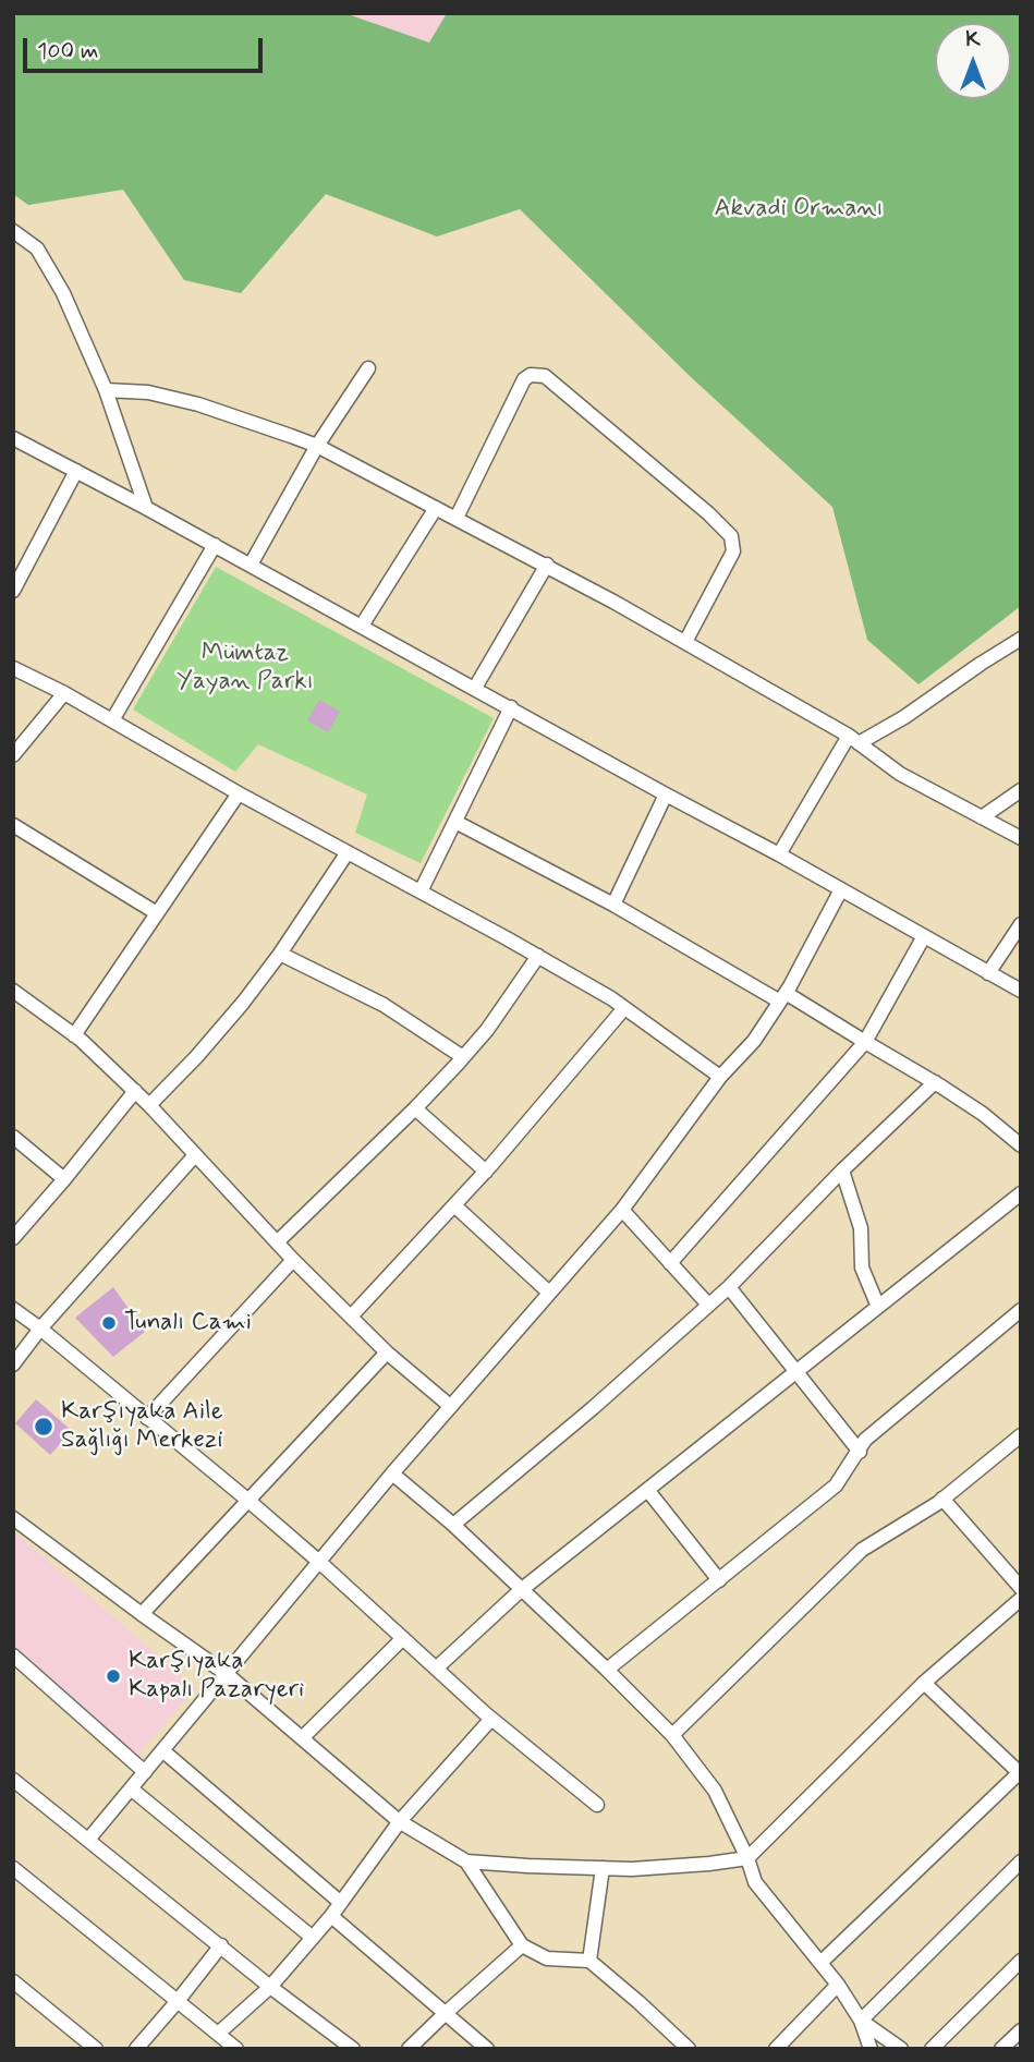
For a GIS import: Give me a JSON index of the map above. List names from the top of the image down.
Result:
{
  "parks": ["Akvadi Ormanı", "Mümtaz Yayan Parkı"],
  "places": ["Tunalı Cami", "Karşıyaka Aile Sağlığı Merkezi", "Karşıyaka Kapalı Pazaryeri"],
  "scale_bar": "100 m",
  "north": "top"
}
